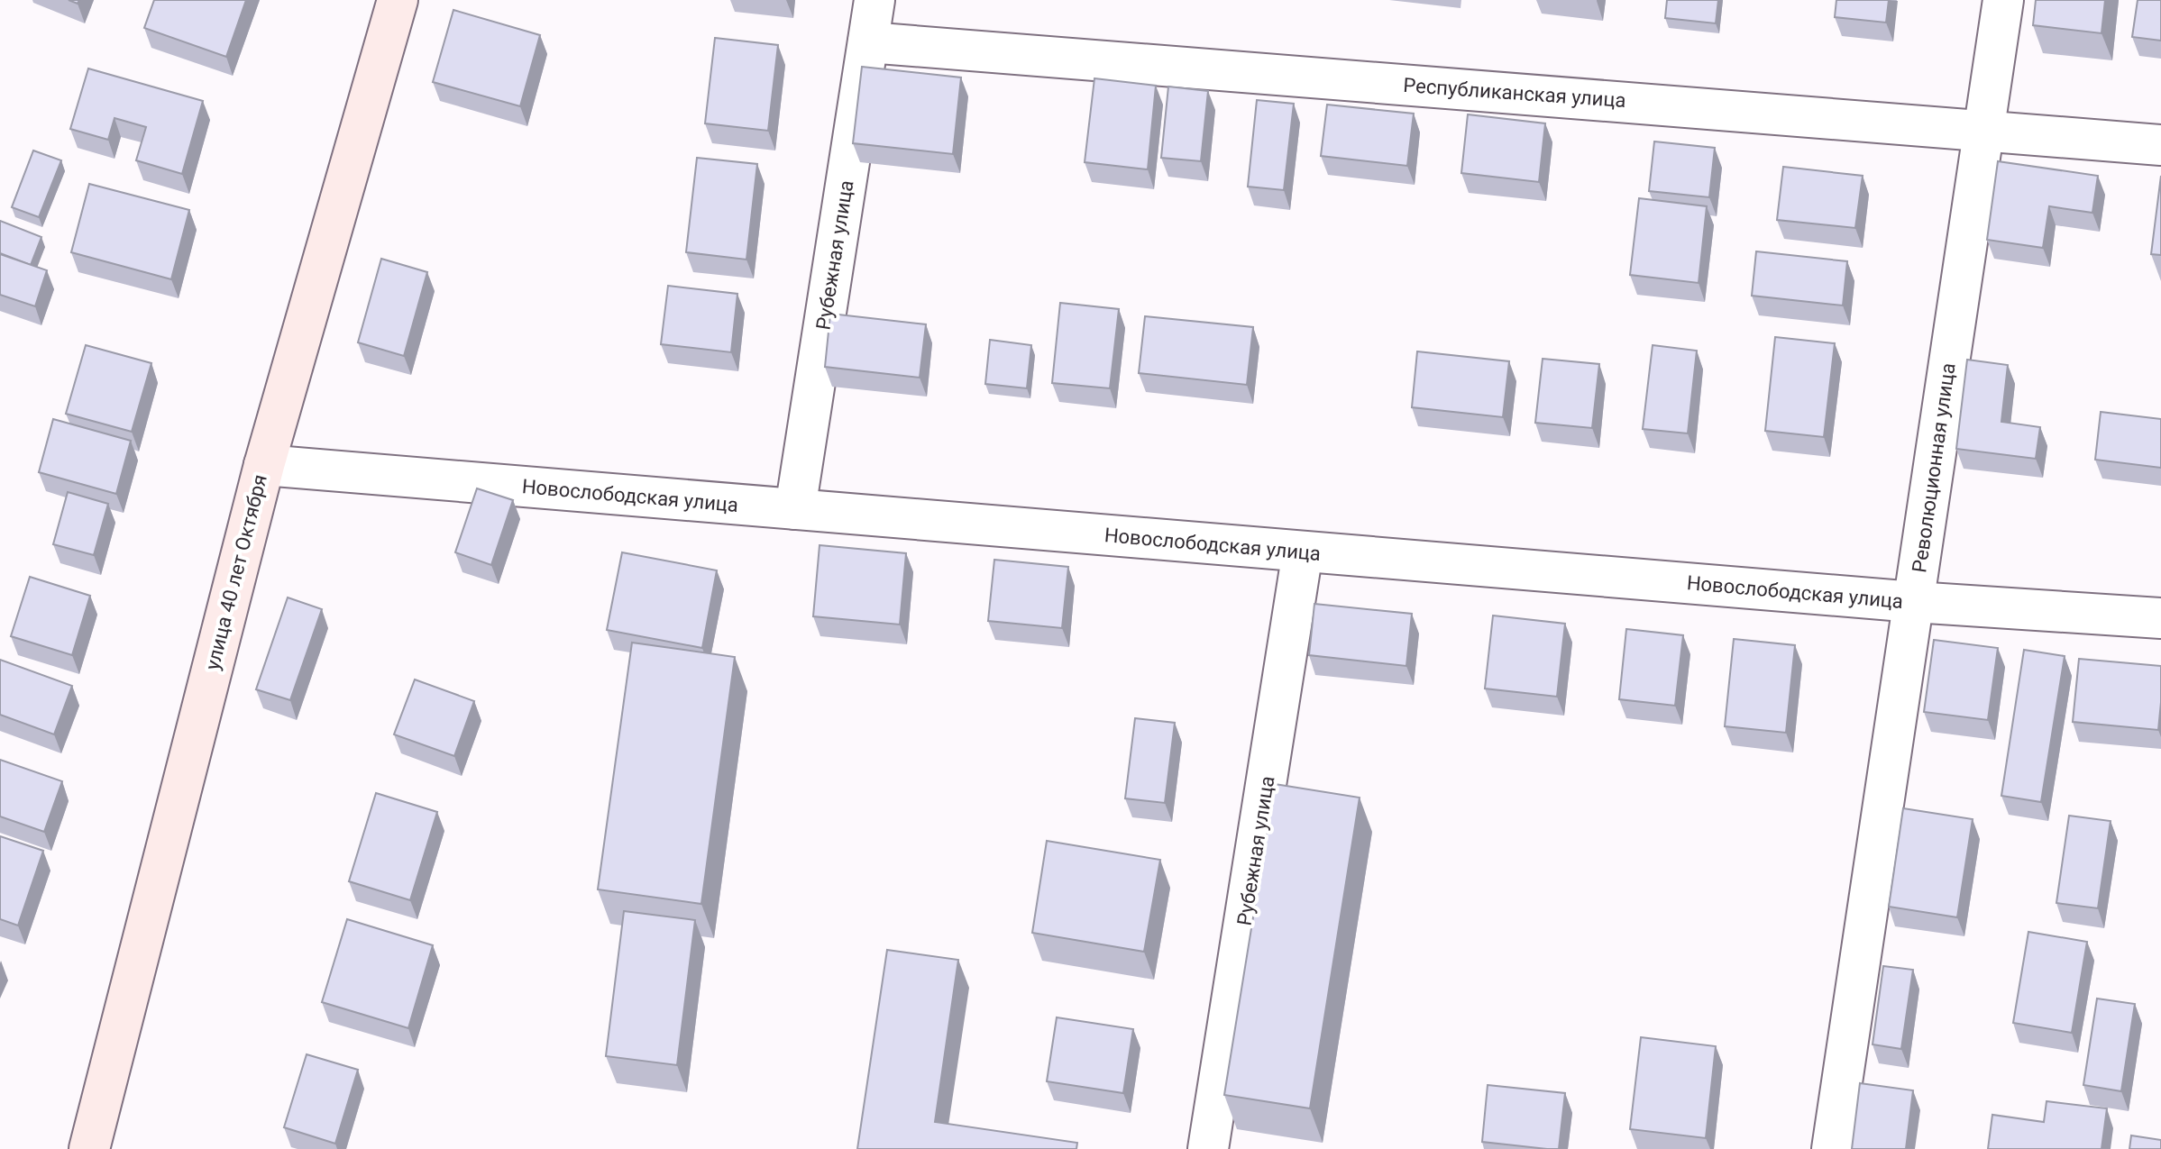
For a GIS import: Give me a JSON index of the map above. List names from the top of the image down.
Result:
{
  "streets": {
    "street": [
      "Республиканская улица",
      "Рубежная улица",
      "Революционная улица",
      "Новослободская улица",
      "улица 40 лет Октября"
    ]
  },
  "crossings": [
    ["Республиканская улица", "Рубежная улица"],
    ["Республиканская улица", "Революционная улица"],
    ["Рубежная улица", "Новослободская улица"],
    ["Революционная улица", "Новослободская улица"],
    ["Новослободская улица", "улица 40 лет Октября"]
  ]
}
